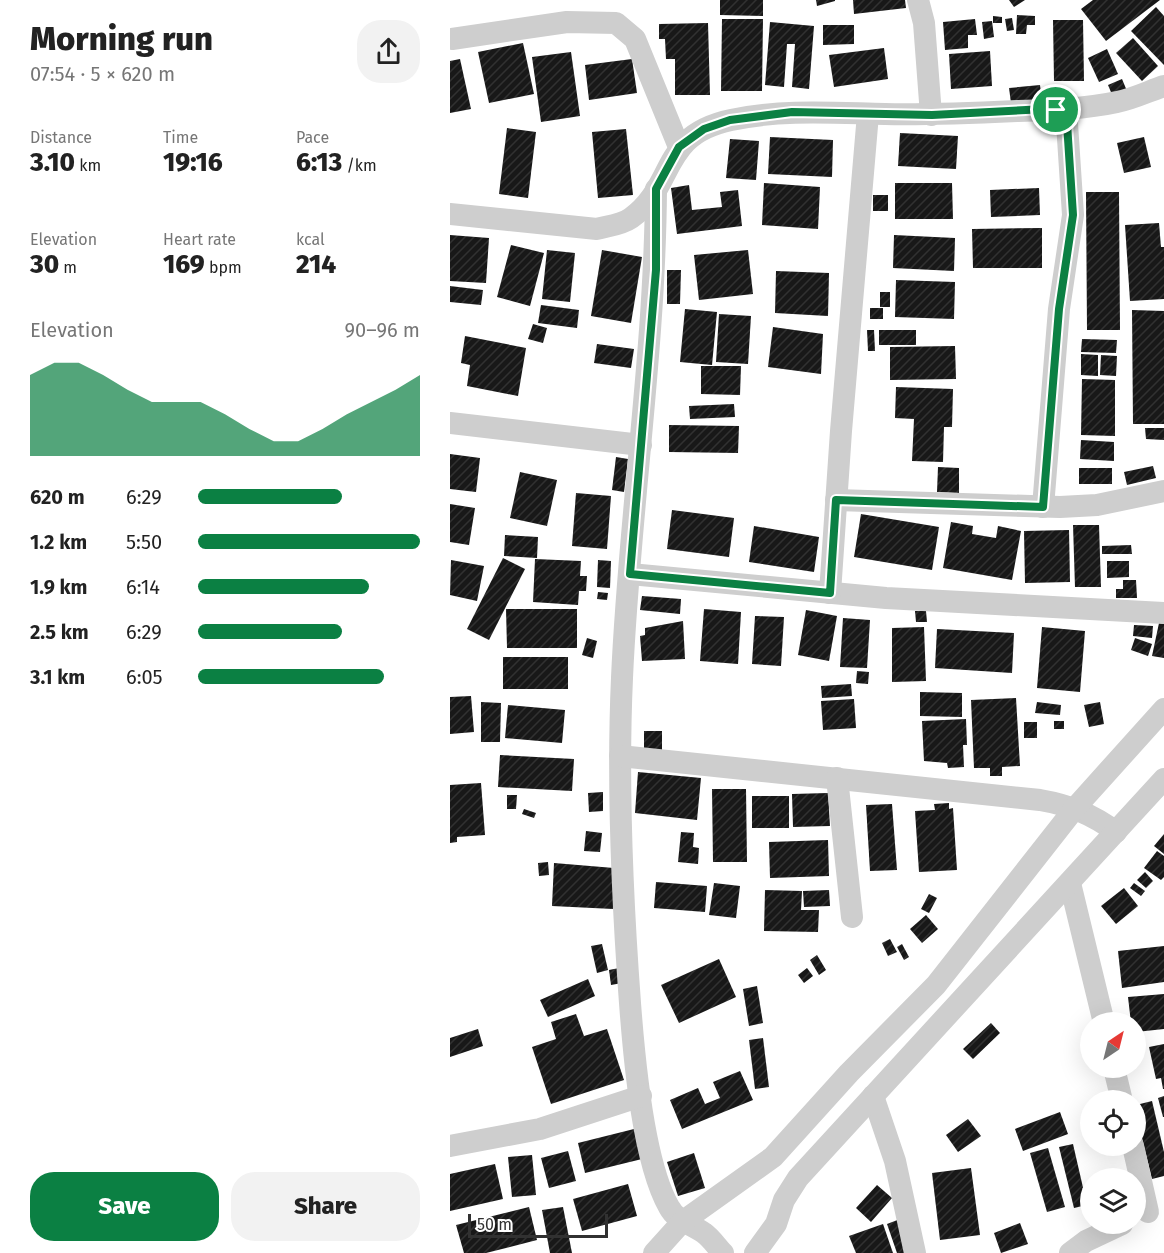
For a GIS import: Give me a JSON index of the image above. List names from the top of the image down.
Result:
{
  "scale_bar": "50 m",
  "north": "top right",
  "page": {
    "heading": ["Morning run", "07:54 · 5 × 620 m"],
    "stats": [
      ["Distance", "3.10 km"],
      ["Time", "19:16"],
      ["Pace", "6:13 /km"],
      ["Elevation", "30 m"],
      ["Heart rate", "169 bpm"],
      ["kcal", "214"]
    ],
    "chart": ["Elevation", "90–96 m"],
    "list": [
      {
        "name": "620 m",
        "note": "6:29"
      },
      {
        "name": "1.2 km",
        "note": "5:50"
      },
      {
        "name": "1.9 km",
        "note": "6:14"
      },
      {
        "name": "2.5 km",
        "note": "6:29"
      },
      {
        "name": "3.1 km",
        "note": "6:05"
      }
    ],
    "buttons": ["Save", "Share"],
    "scale": "50 m"
  }
}
